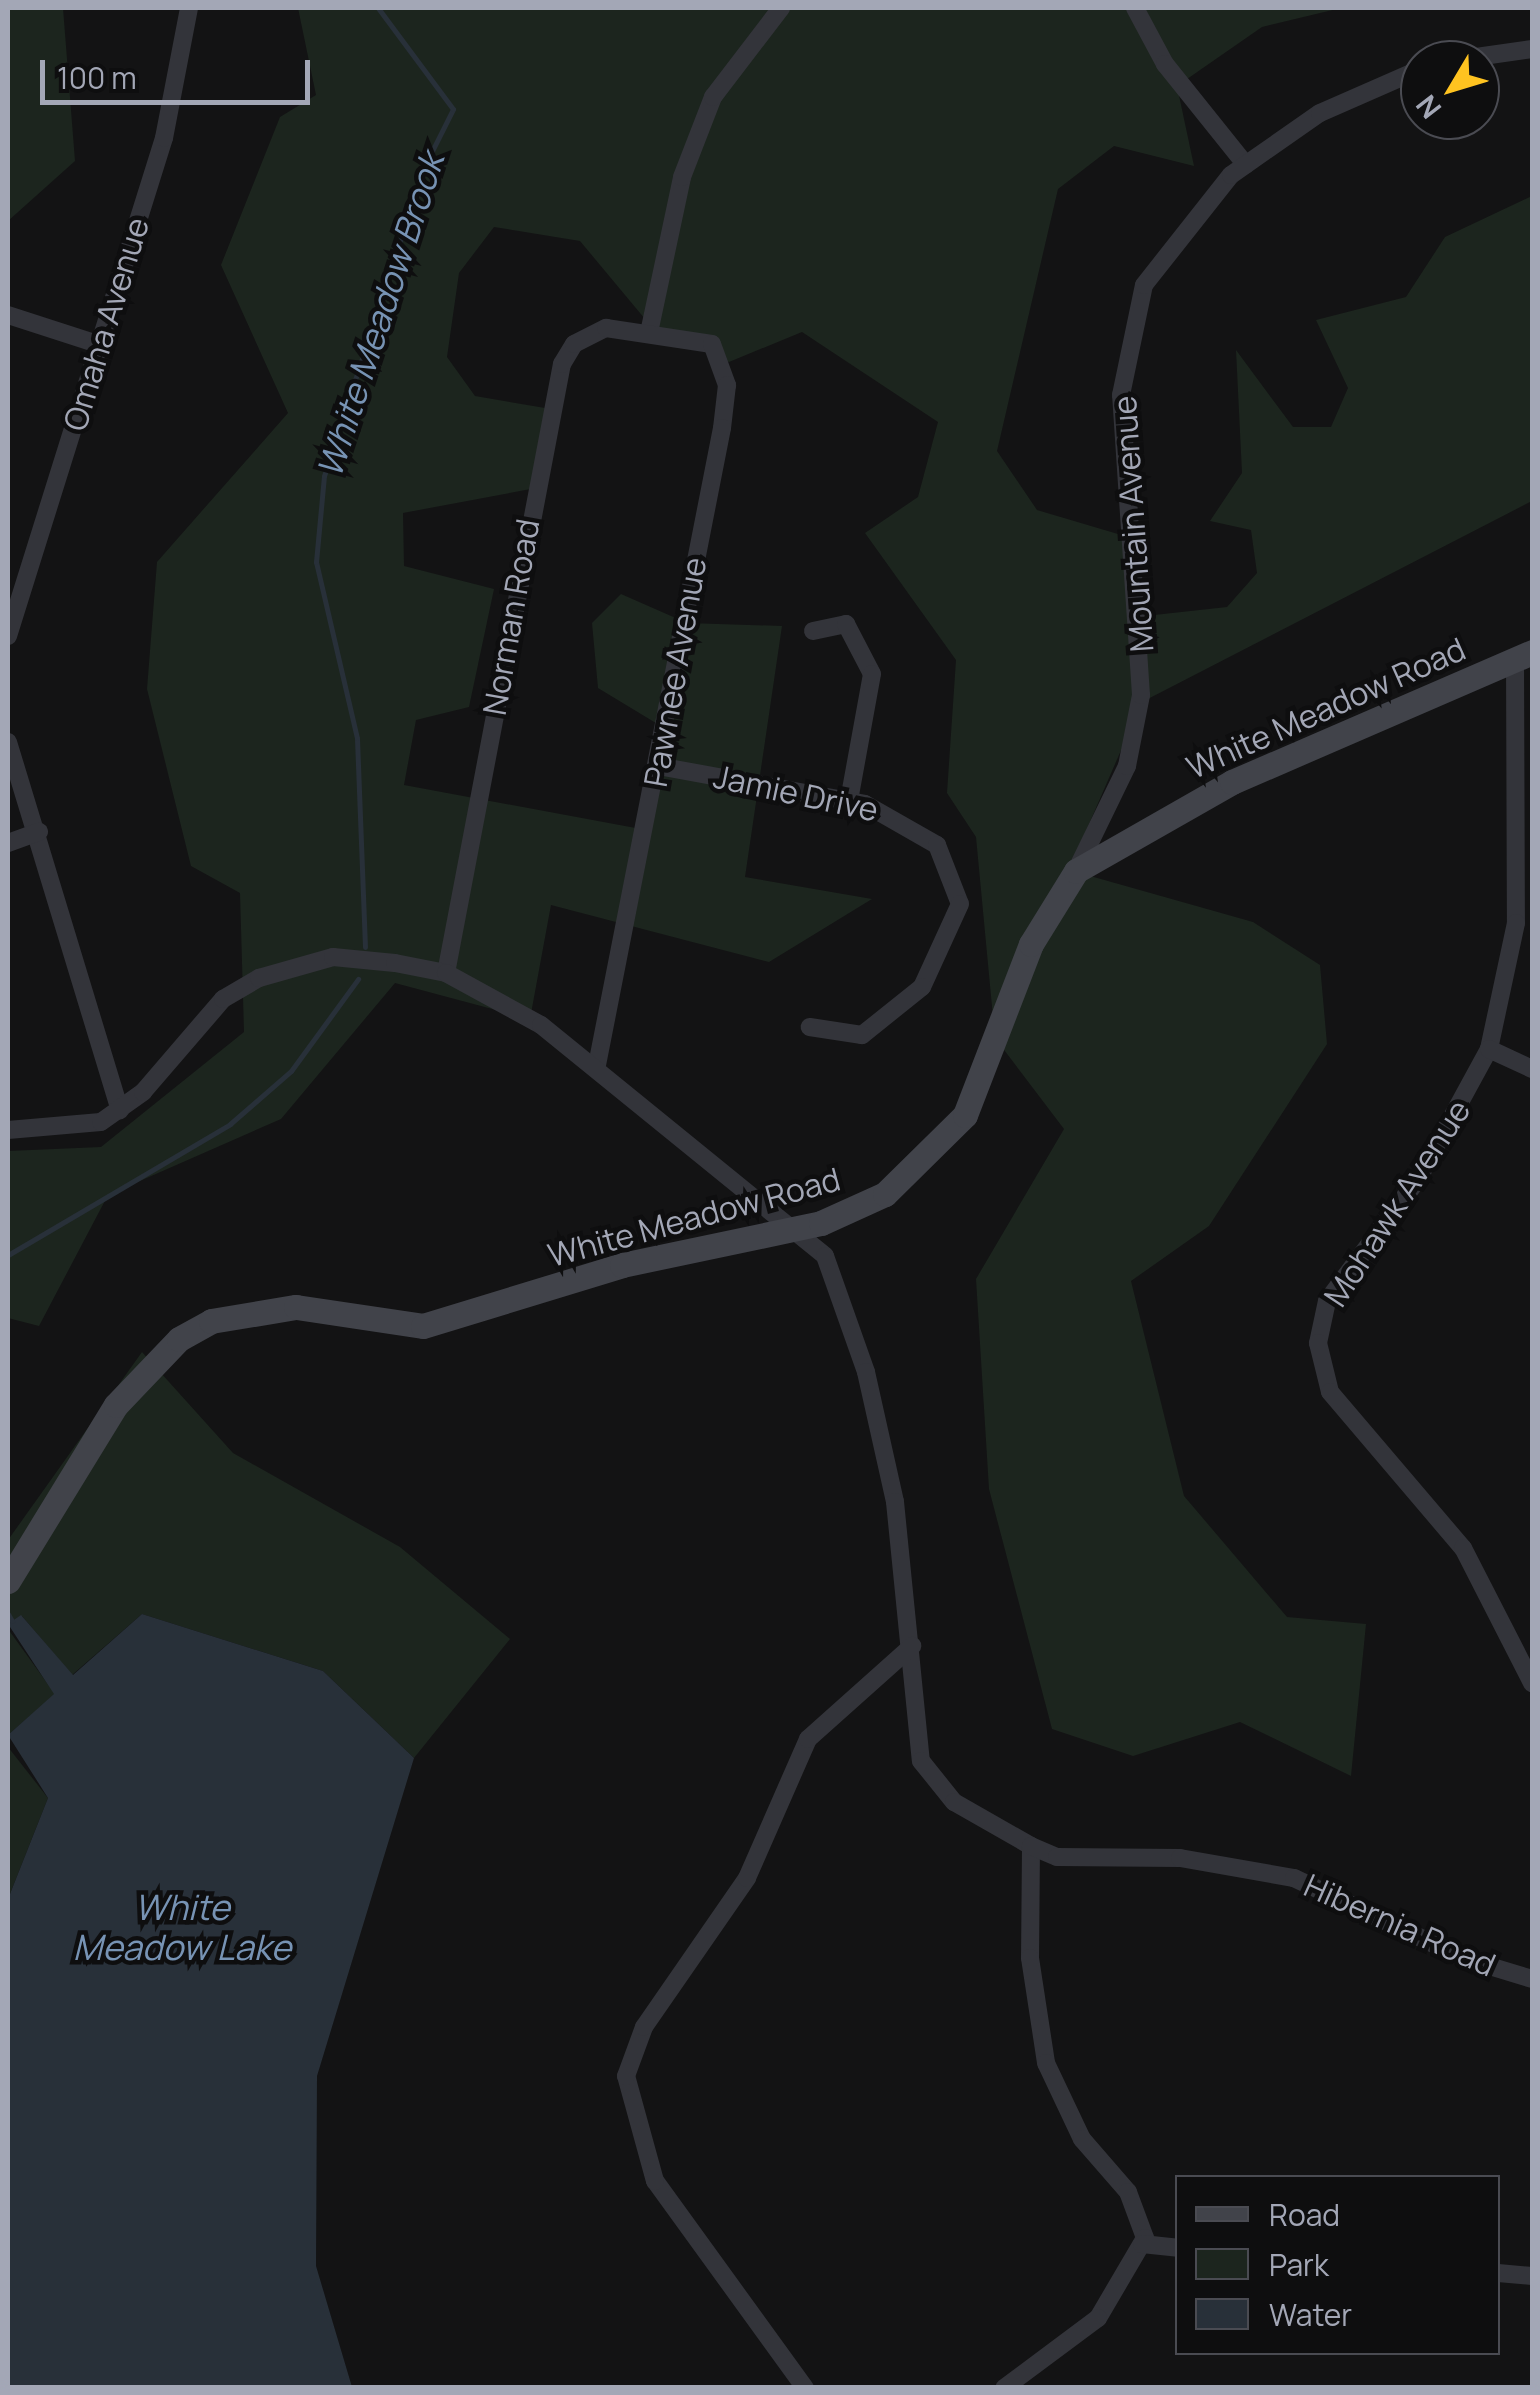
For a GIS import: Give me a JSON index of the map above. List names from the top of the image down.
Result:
{
  "streets": {
    "street": [
      "Omaha Avenue",
      "Mountain Avenue",
      "Norman Road",
      "Pawnee Avenue",
      "White Meadow Road",
      "Jamie Drive",
      "Mohawk Avenue",
      "Hibernia Road"
    ]
  },
  "crossings": [
    ["Mountain Avenue", "White Meadow Road"],
    ["Norman Road", "Pawnee Avenue"],
    ["Pawnee Avenue", "Jamie Drive"],
    ["White Meadow Road", "Mohawk Avenue"]
  ],
  "water": ["White Meadow Brook", "White Meadow Lake"],
  "legend": ["Road", "Park", "Water"],
  "scale_bar": "100 m",
  "north": "bottom left"
}
